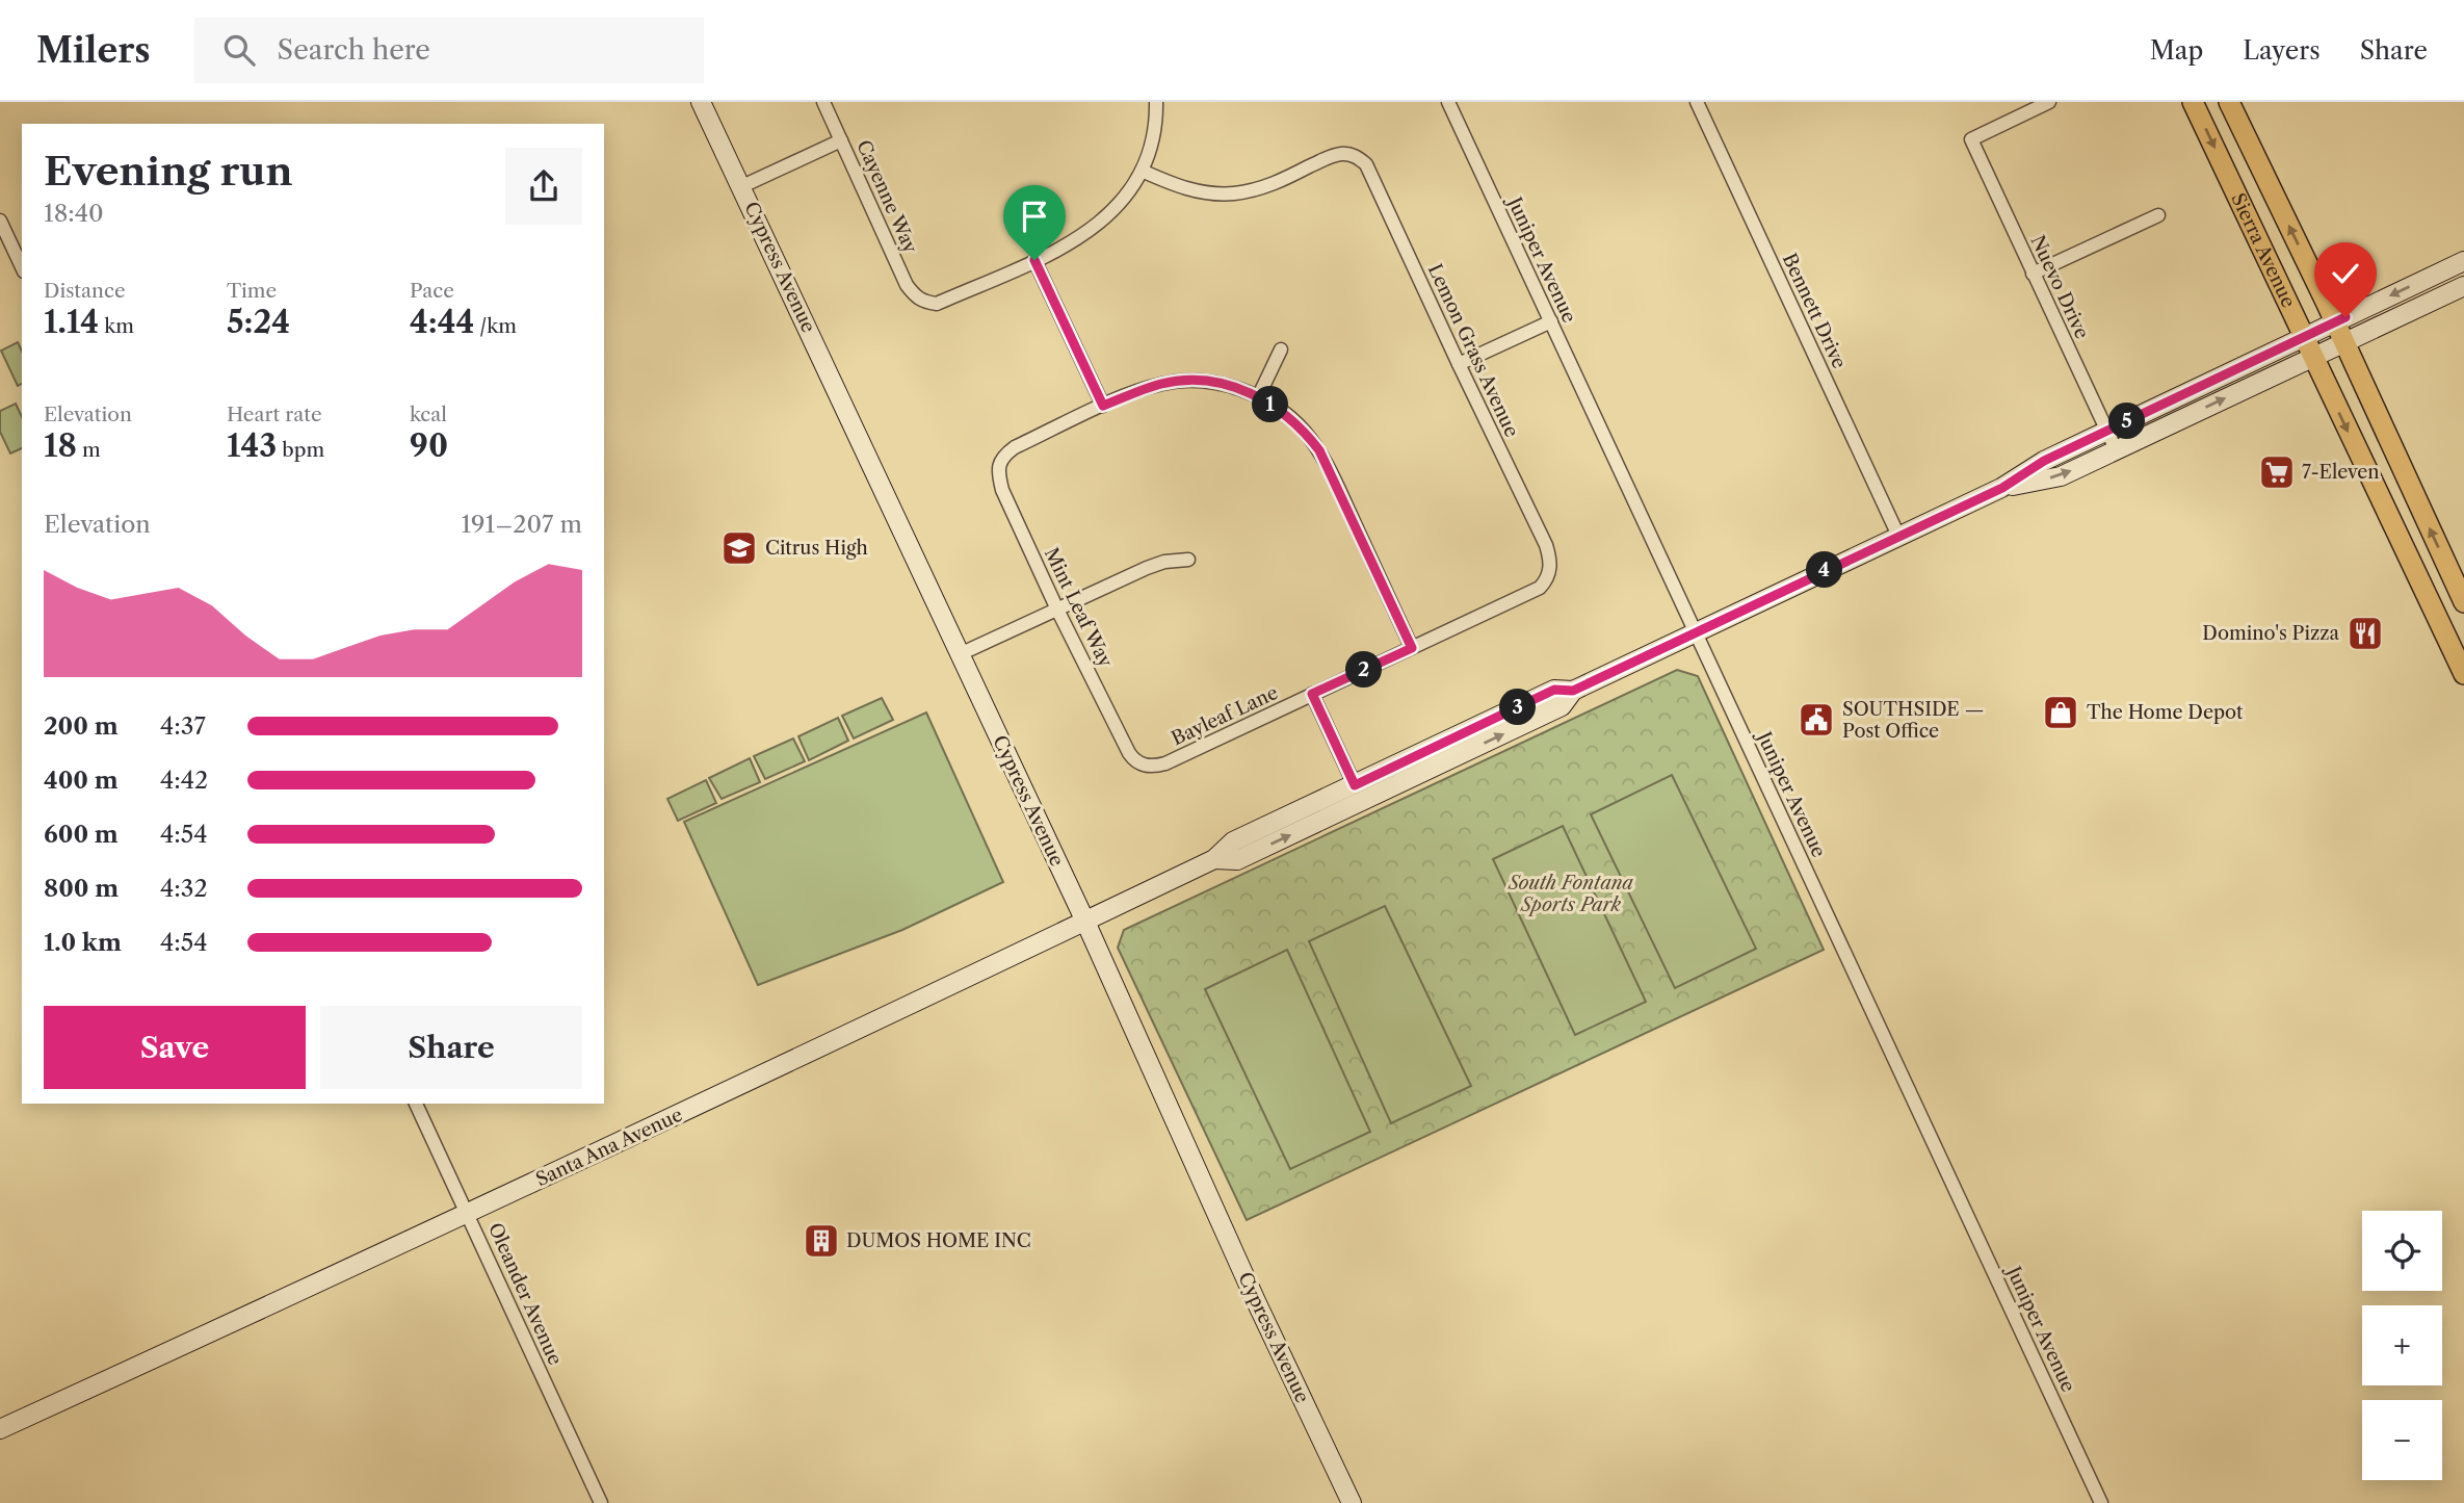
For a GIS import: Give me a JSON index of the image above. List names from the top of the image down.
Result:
{
  "streets": {
    "main road": ["Sierra Avenue"],
    "street": [
      "Cayenne Way",
      "Juniper Avenue",
      "Cypress Avenue",
      "Nuevo Drive",
      "Bennett Drive",
      "Lemon Grass Avenue",
      "Mint Leaf Way",
      "Bayleaf Lane",
      "Santa Ana Avenue",
      "Oleander Avenue"
    ]
  },
  "crossings": [
    ["Sierra Avenue", "Santa Ana Avenue"],
    ["Juniper Avenue", "Santa Ana Avenue"],
    ["Cypress Avenue", "Santa Ana Avenue"],
    ["Nuevo Drive", "Santa Ana Avenue"],
    ["Bennett Drive", "Santa Ana Avenue"],
    ["Lemon Grass Avenue", "Bayleaf Lane"],
    ["Mint Leaf Way", "Bayleaf Lane"],
    ["Santa Ana Avenue", "Oleander Avenue"]
  ],
  "parks": ["South Fontana Sports Park"],
  "places": {
    "supermarket": ["7-Eleven"],
    "school or university": ["Citrus High"],
    "restaurant": ["Domino's Pizza"],
    "shop": ["The Home Depot"],
    "public building": ["SOUTHSIDE — Post Office"],
    "building": ["DUMOS HOME INC"]
  },
  "page": {
    "header": "Milers",
    "search": "Search here",
    "nav": ["Map", "Layers", "Share"],
    "heading": ["Evening run", "18:40"],
    "stats": [
      ["Distance", "1.14 km"],
      ["Time", "5:24"],
      ["Pace", "4:44 /km"],
      ["Elevation", "18 m"],
      ["Heart rate", "143 bpm"],
      ["kcal", "90"]
    ],
    "pins": [
      "1",
      "5",
      "4",
      "2",
      "3"
    ],
    "chart": ["Elevation", "191–207 m"],
    "list": [
      {
        "name": "200 m",
        "note": "4:37"
      },
      {
        "name": "400 m",
        "note": "4:42"
      },
      {
        "name": "600 m",
        "note": "4:54"
      },
      {
        "name": "800 m",
        "note": "4:32"
      },
      {
        "name": "1.0 km",
        "note": "4:54"
      }
    ],
    "buttons": ["Save", "Share"],
    "map_buttons": ["+", "−"]
  }
}
